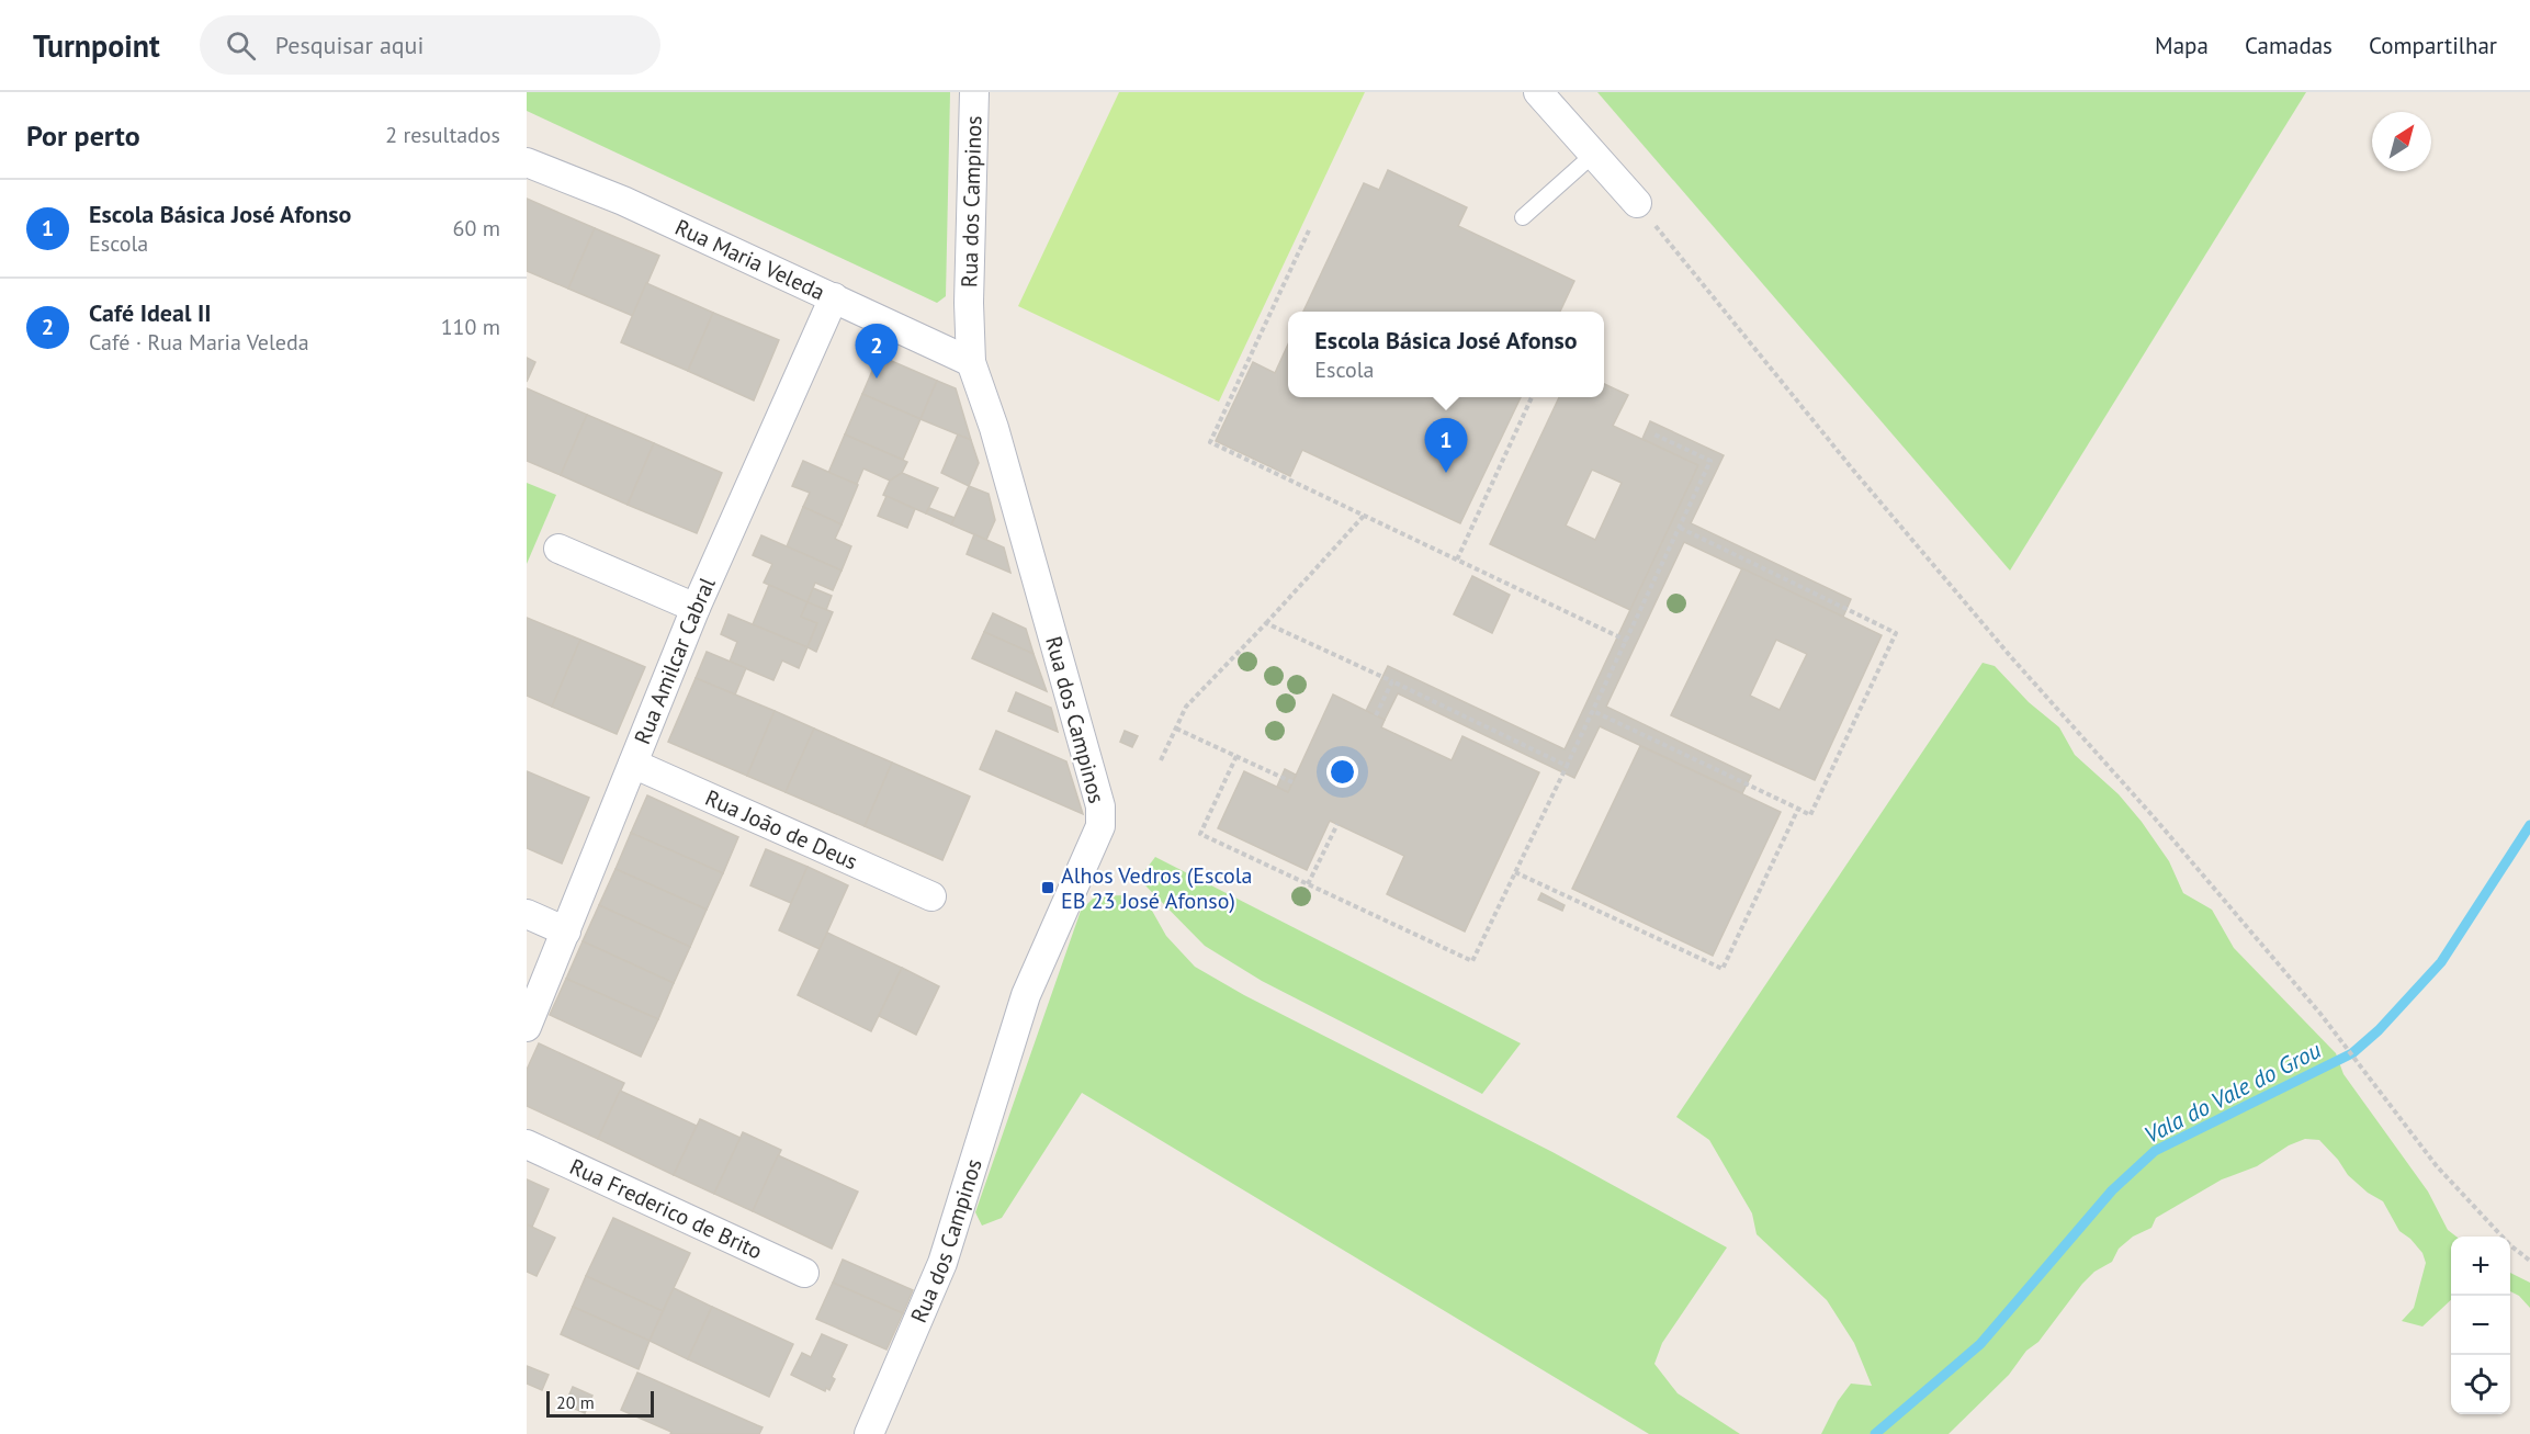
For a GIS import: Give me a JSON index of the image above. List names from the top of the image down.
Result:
{
  "streets": {
    "street": [
      "Rua dos Campinos",
      "Rua Maria Veleda",
      "Rua Amilcar Cabral",
      "Rua João de Deus",
      "Rua Frederico de Brito"
    ]
  },
  "crossings": [
    ["Rua dos Campinos", "Rua Maria Veleda"],
    ["Rua Maria Veleda", "Rua Amilcar Cabral"],
    ["Rua Amilcar Cabral", "Rua João de Deus"]
  ],
  "water": ["Vala do Vale do Grou"],
  "places": {
    "transit": ["Alhos Vedros (Escola EB 23 José Afonso)"]
  },
  "scale_bar": "20 m",
  "north": "top right",
  "page": {
    "header": "Turnpoint",
    "search": "Pesquisar aqui",
    "nav": ["Mapa", "Camadas", "Compartilhar"],
    "heading": ["Por perto", "2 resultados"],
    "list": [
      {
        "mark": "1",
        "name": "Escola Básica José Afonso",
        "note": "Escola",
        "value": "60 m"
      },
      {
        "mark": "2",
        "name": "Café Ideal II",
        "note": "Café · Rua Maria Veleda",
        "value": "110 m"
      }
    ],
    "popup": ["Escola Básica José Afonso", "Escola"],
    "pins": ["2", "1"],
    "map_buttons": ["+", "−"],
    "scale": "20 m"
  }
}
